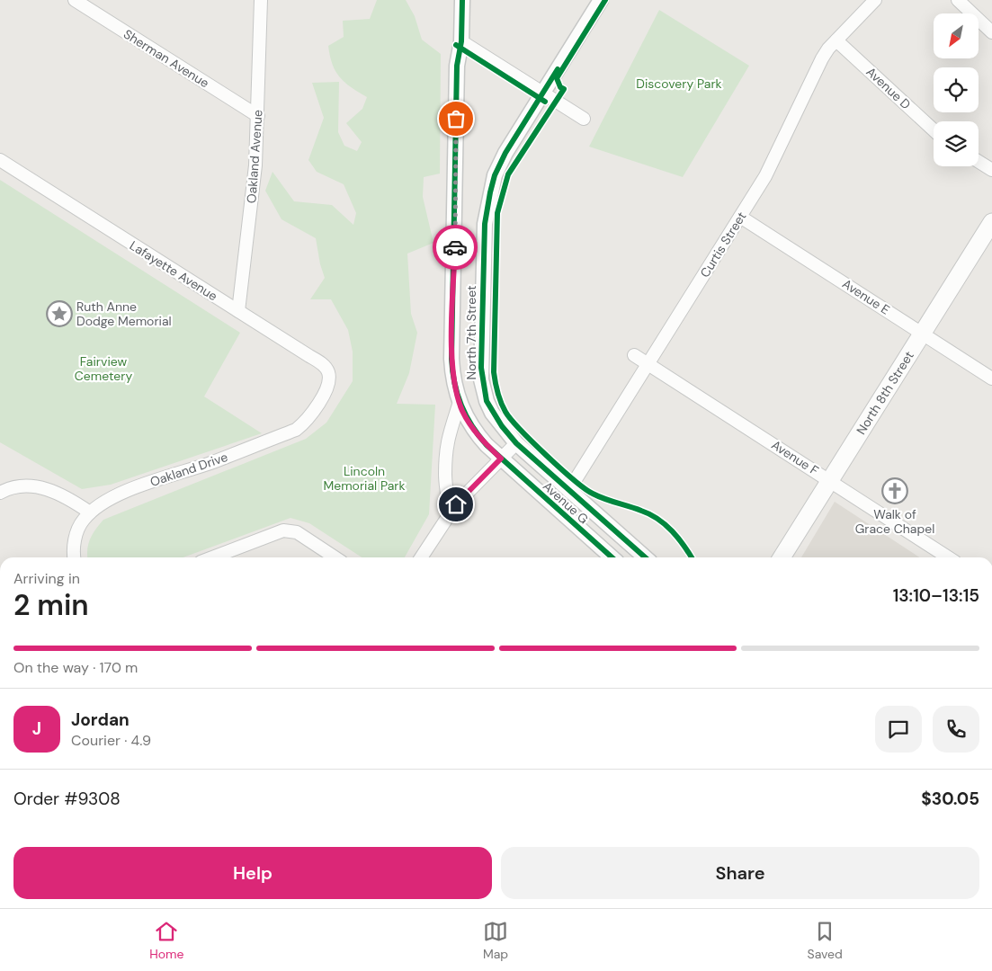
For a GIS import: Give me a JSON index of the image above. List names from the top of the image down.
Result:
{
  "streets": {
    "main road": ["North 8th Street"],
    "street": [
      "Sherman Avenue",
      "Avenue D",
      "Oakland Avenue",
      "Curtis Street",
      "Lafayette Avenue",
      "Avenue E",
      "North 7th Street",
      "Avenue F",
      "Oakland Drive",
      "Avenue G"
    ]
  },
  "crossings": [
    ["Sherman Avenue", "Oakland Avenue"],
    ["Avenue D", "Curtis Street"],
    ["Oakland Avenue", "Lafayette Avenue"],
    ["Curtis Street", "Avenue E"],
    ["Curtis Street", "Avenue F"],
    ["Curtis Street", "Avenue G"],
    ["Lafayette Avenue", "Oakland Drive"],
    ["Avenue E", "North 8th Street"],
    ["North 7th Street", "Avenue G"],
    ["North 8th Street", "Avenue F"]
  ],
  "parks": ["Discovery Park", "Fairview Cemetery", "Lincoln Memorial Park"],
  "places": {
    "place": ["Ruth Anne Dodge Memorial"],
    "church": ["Walk of Grace Chapel"]
  },
  "north": "bottom left",
  "page": {
    "heading": ["2 min", "Arriving in", "13:10–13:15"],
    "panel": [
      "Jordan",
      "Courier · 4.9",
      "Order #9308",
      "$30.05"
    ],
    "bar": "On the way · 170 m",
    "round": "J",
    "buttons": ["Help", "Share"],
    "tabs": ["Home", "Map", "Saved"]
  }
}
